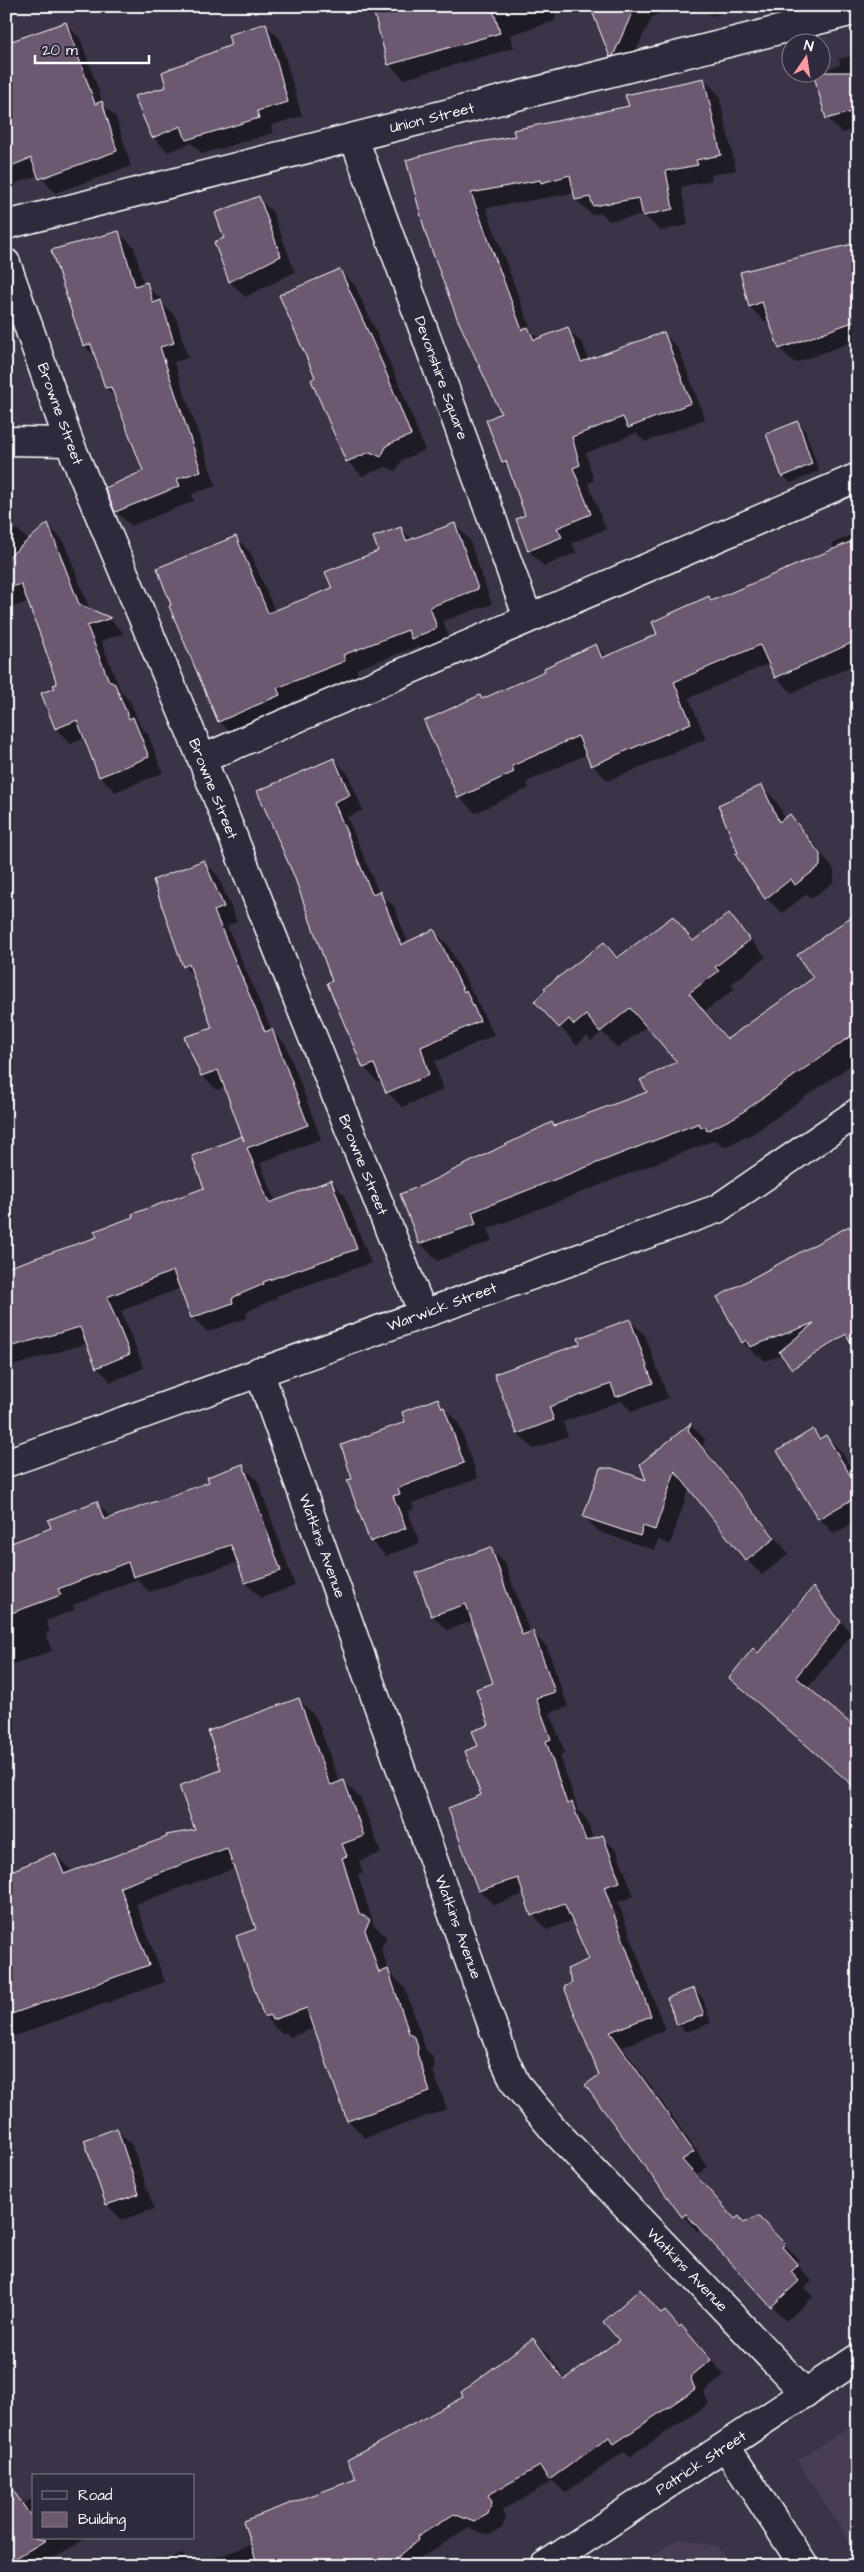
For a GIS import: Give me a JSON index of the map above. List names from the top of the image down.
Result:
{
  "streets": {
    "street": [
      "Union Street",
      "Devonshire Square",
      "Browne Street",
      "Warwick Street",
      "Watkins Avenue",
      "Patrick Street"
    ]
  },
  "crossings": [
    ["Union Street", "Devonshire Square"],
    ["Browne Street", "Warwick Street"],
    ["Warwick Street", "Watkins Avenue"],
    ["Watkins Avenue", "Patrick Street"]
  ],
  "legend": ["Road", "Building"],
  "scale_bar": "20 m",
  "north": "top"
}
